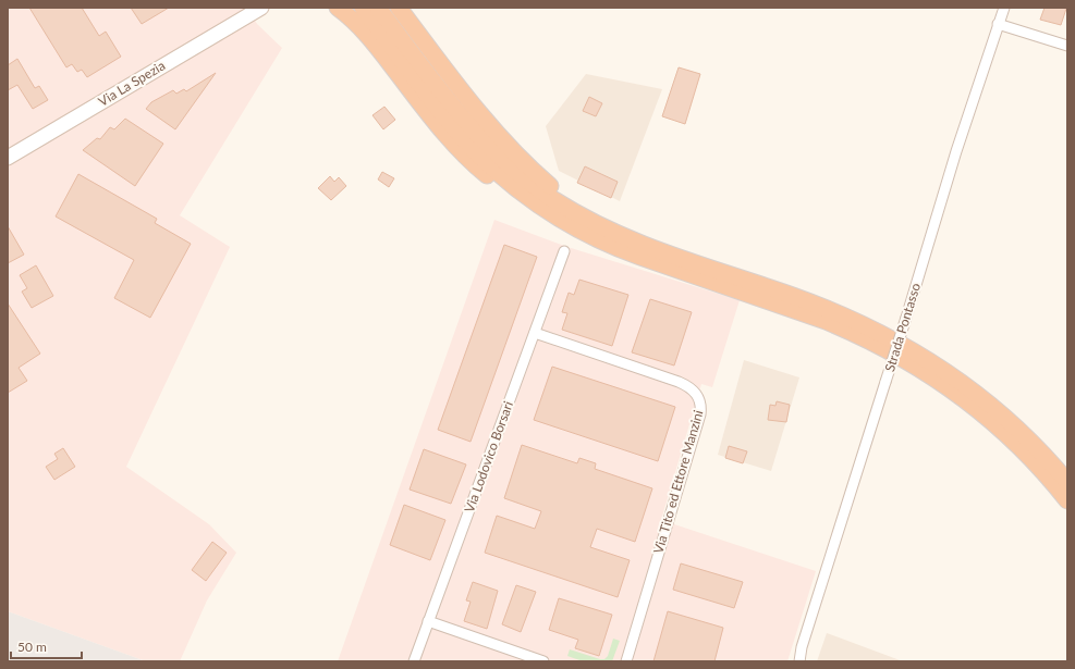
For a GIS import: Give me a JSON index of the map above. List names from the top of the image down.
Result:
{
  "streets": {
    "main road": ["Via La Spezia"],
    "street": ["Strada Pontasso", "Via Lodovico Borsari", "Via Tito ed Ettore Manzini"]
  },
  "crossings": [
    ["Via Lodovico Borsari", "Via Tito ed Ettore Manzini"]
  ],
  "scale_bar": "50 m"
}
